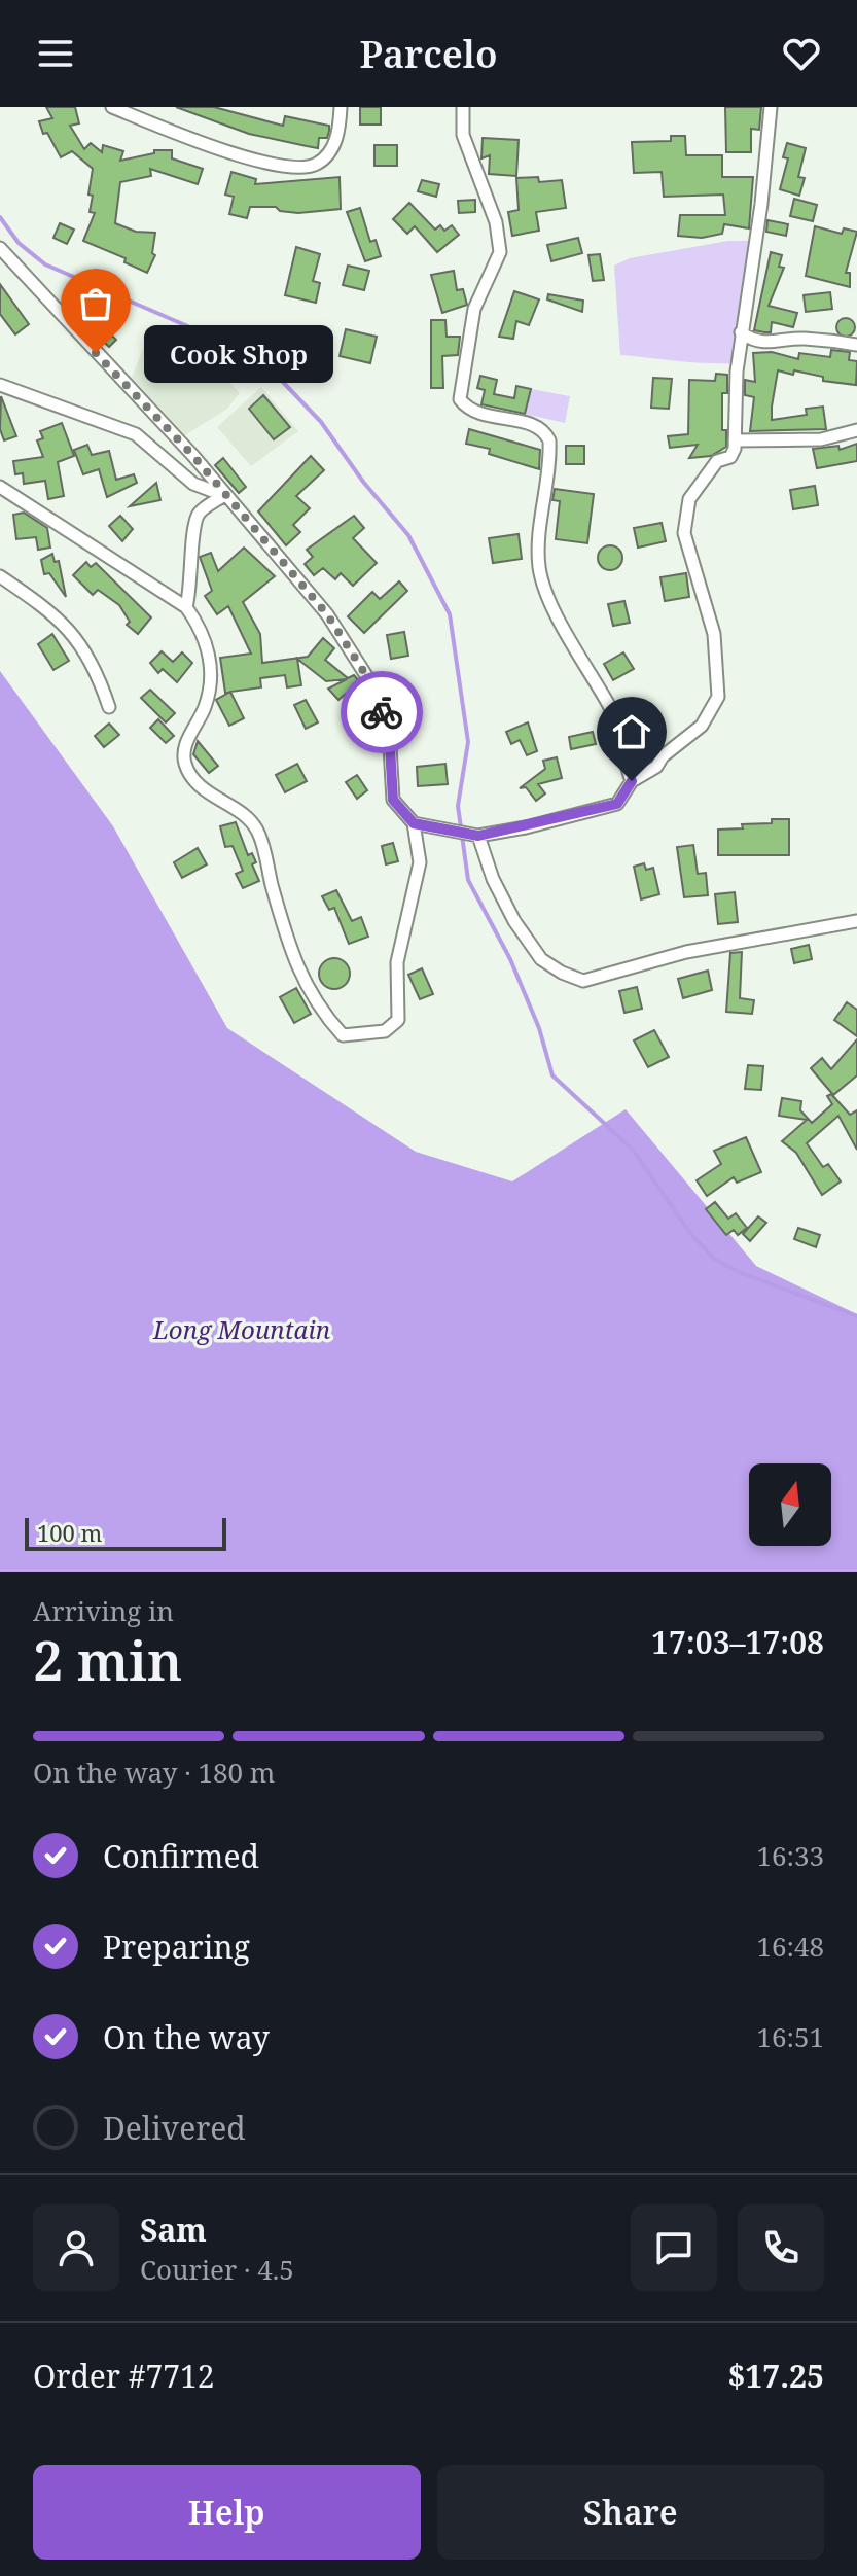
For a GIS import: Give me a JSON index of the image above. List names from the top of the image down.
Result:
{
  "parks": ["Long Mountain"],
  "places": ["Cook Shop"],
  "scale_bar": "100 m",
  "north": "top",
  "page": {
    "header": "Parcelo",
    "bubble": "Cook Shop",
    "scale": "100 m",
    "heading": ["2 min", "Arriving in", "17:03–17:08"],
    "panel": [
      "Sam",
      "Courier · 4.5",
      "Order #7712",
      "$17.25"
    ],
    "bar": "On the way · 180 m",
    "list": [
      ["Confirmed", "16:33"],
      ["Preparing", "16:48"],
      ["On the way", "16:51"],
      "Delivered"
    ],
    "buttons": ["Help", "Share"]
  }
}
